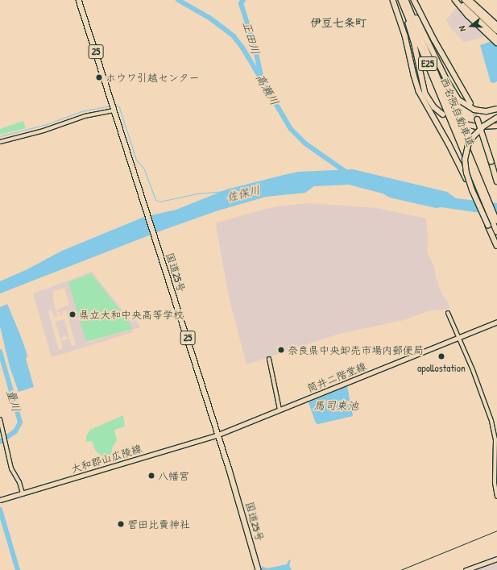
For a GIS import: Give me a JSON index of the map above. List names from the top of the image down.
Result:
{
  "streets": {
    "highway": [
      "25",
      "E25",
      "西名阪自動車道",
      "国道25号"
    ],
    "main road": ["筒井二階堂線", "大和郡山広陵線"]
  },
  "crossings": [
    ["国道25号", "筒井二階堂線"],
    ["国道25号", "大和郡山広陵線"],
    ["筒井二階堂線", "大和郡山広陵線"]
  ],
  "districts": ["伊豆七条町"],
  "water": [
    "正田川",
    "高瀬川",
    "佐保川",
    "量川",
    "馬司東池"
  ],
  "places": [
    "ホウワ引越センター",
    "県立大和中央高等学校",
    "奈良県中央卸売市場内郵便局",
    "apollostation",
    "八幡宮",
    "菅田比賣神社"
  ],
  "north": "left"
}
